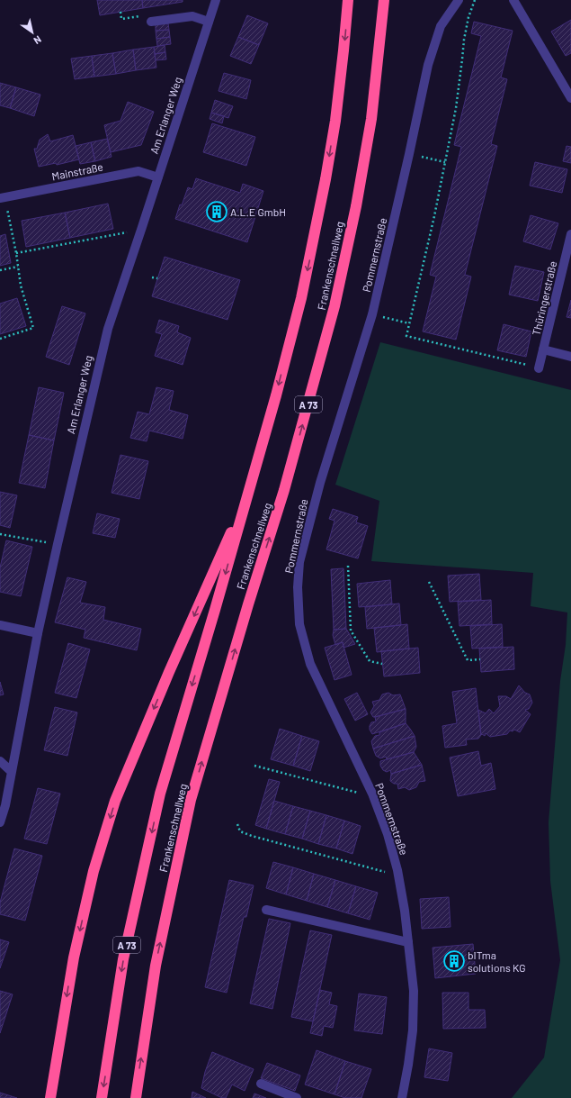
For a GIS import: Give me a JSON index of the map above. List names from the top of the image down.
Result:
{
  "streets": {
    "highway": ["Frankenschnellweg", "A 73"],
    "street": [
      "Am Erlanger Weg",
      "Mainstraße",
      "Pommernstraße",
      "Thüringerstraße"
    ]
  },
  "crossings": [
    ["Am Erlanger Weg", "Mainstraße"]
  ],
  "places": {
    "building": ["A.L.E GmbH", "bITma solutions KG"]
  },
  "north": "bottom right"
}
